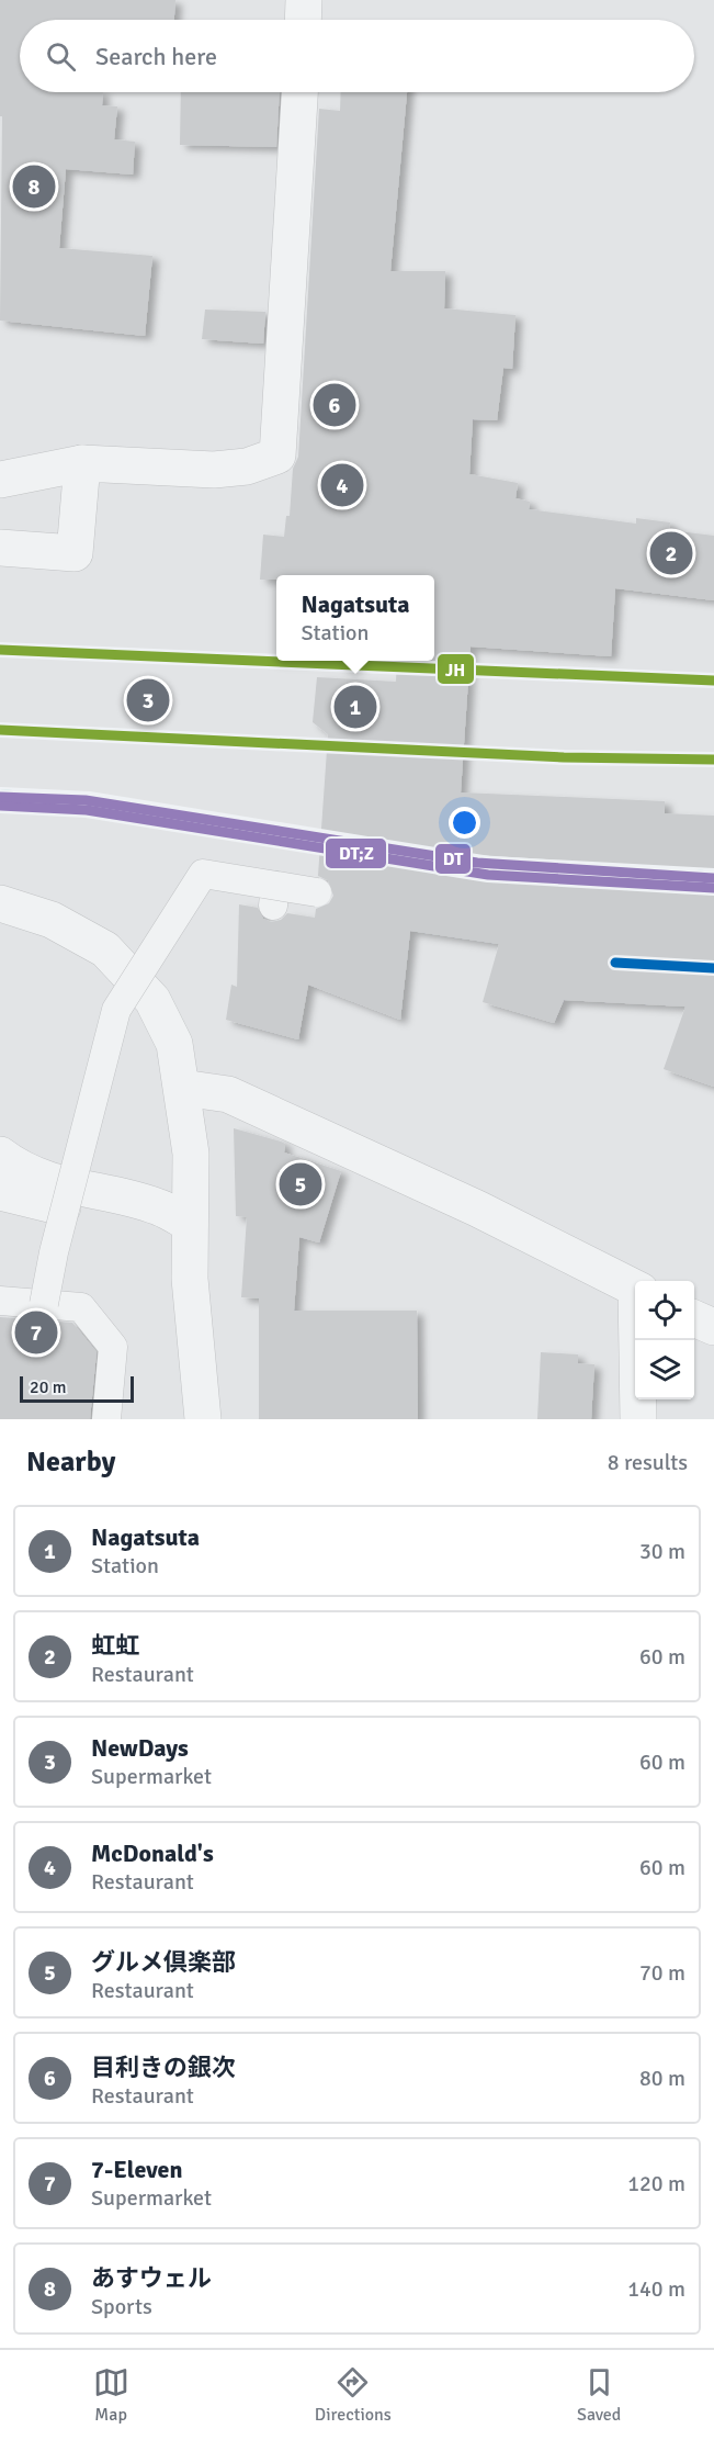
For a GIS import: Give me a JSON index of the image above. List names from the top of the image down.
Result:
{
  "lines": ["transit line JH", "transit line DT", "transit line DT;Z"],
  "scale_bar": "20 m",
  "page": {
    "search": "Search here",
    "pins": [
      "8",
      "6",
      "4",
      "2",
      "3",
      "1",
      "5",
      "7"
    ],
    "popup": ["Nagatsuta", "Station"],
    "scale": "20 m",
    "heading": ["Nearby", "8 results"],
    "list": [
      {
        "mark": "1",
        "name": "Nagatsuta",
        "note": "Station",
        "value": "30 m"
      },
      {
        "mark": "2",
        "name": "虹虹",
        "note": "Restaurant",
        "value": "60 m"
      },
      {
        "mark": "3",
        "name": "NewDays",
        "note": "Supermarket",
        "value": "60 m"
      },
      {
        "mark": "4",
        "name": "McDonald's",
        "note": "Restaurant",
        "value": "60 m"
      },
      {
        "mark": "5",
        "name": "グルメ倶楽部",
        "note": "Restaurant",
        "value": "70 m"
      },
      {
        "mark": "6",
        "name": "目利きの銀次",
        "note": "Restaurant",
        "value": "80 m"
      },
      {
        "mark": "7",
        "name": "7-Eleven",
        "note": "Supermarket",
        "value": "120 m"
      },
      {
        "mark": "8",
        "name": "あすウェル",
        "note": "Sports",
        "value": "140 m"
      }
    ],
    "nav": ["Map", "Directions", "Saved"]
  }
}
